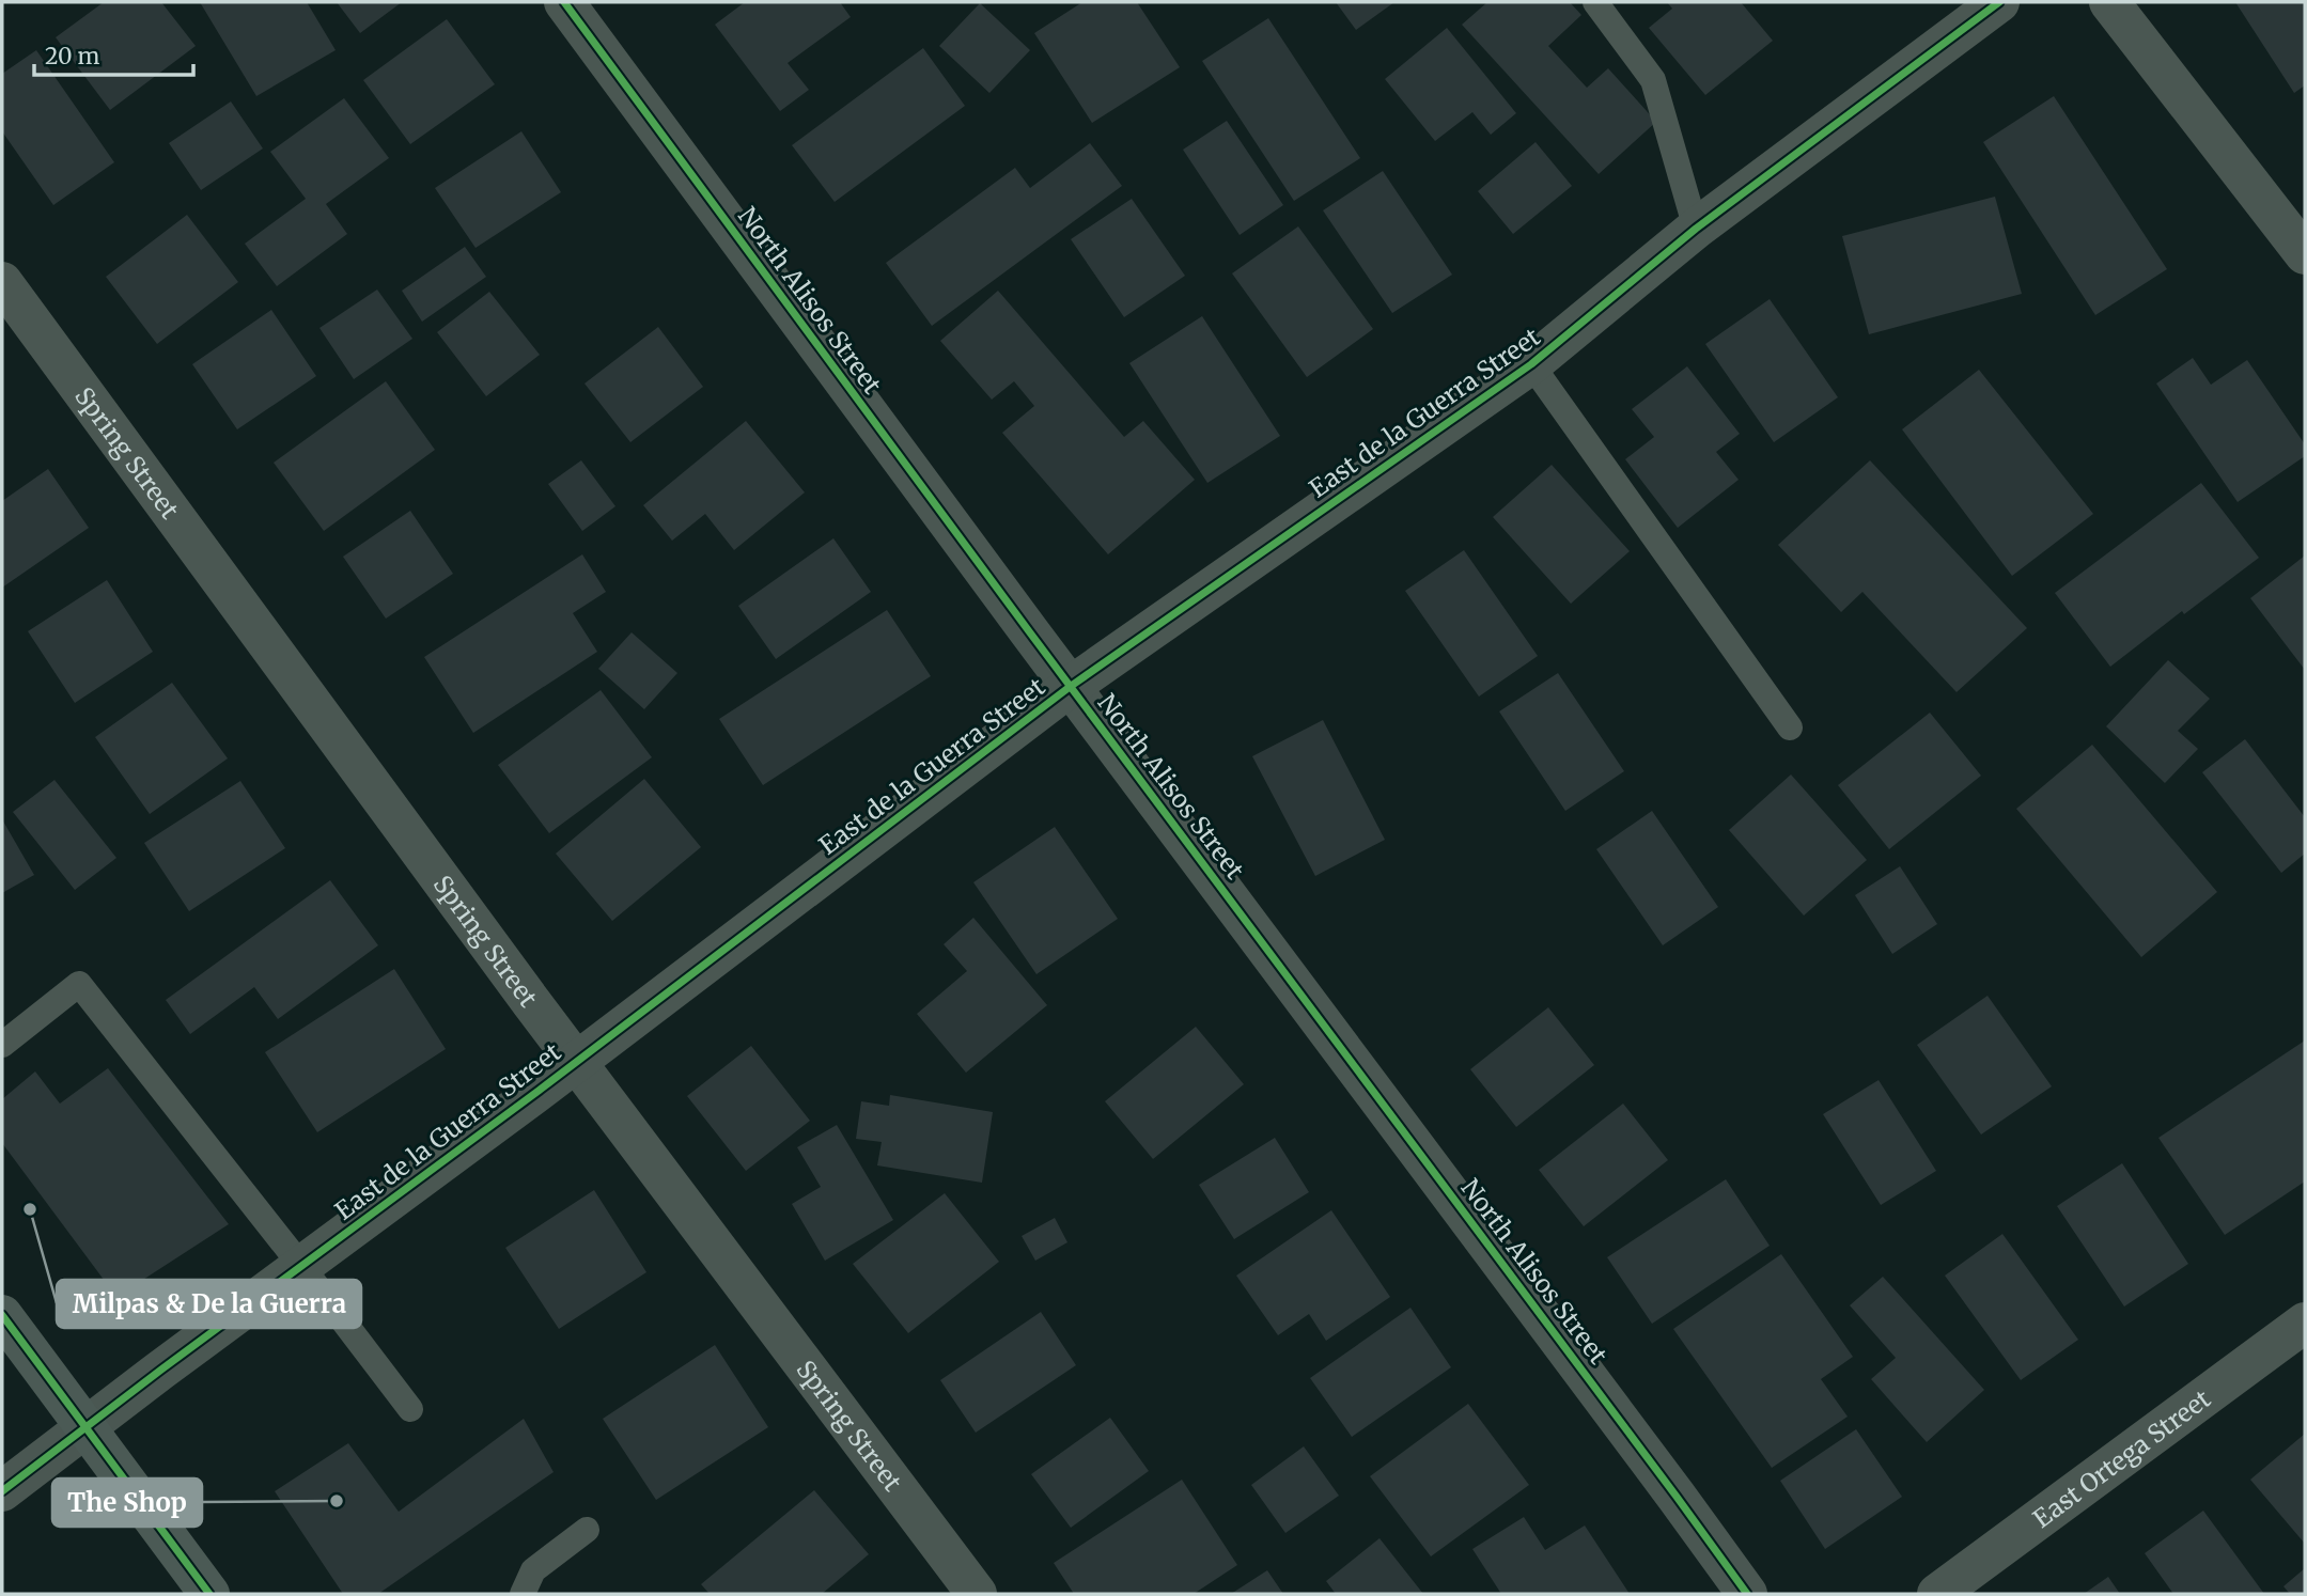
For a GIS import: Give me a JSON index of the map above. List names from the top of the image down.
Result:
{
  "streets": {
    "street": [
      "North Alisos Street",
      "East de la Guerra Street",
      "Spring Street",
      "East Ortega Street"
    ]
  },
  "crossings": [
    ["North Alisos Street", "East de la Guerra Street"],
    ["East de la Guerra Street", "Spring Street"]
  ],
  "places": ["Milpas & De la Guerra", "The Shop"],
  "scale_bar": "20 m"
}
